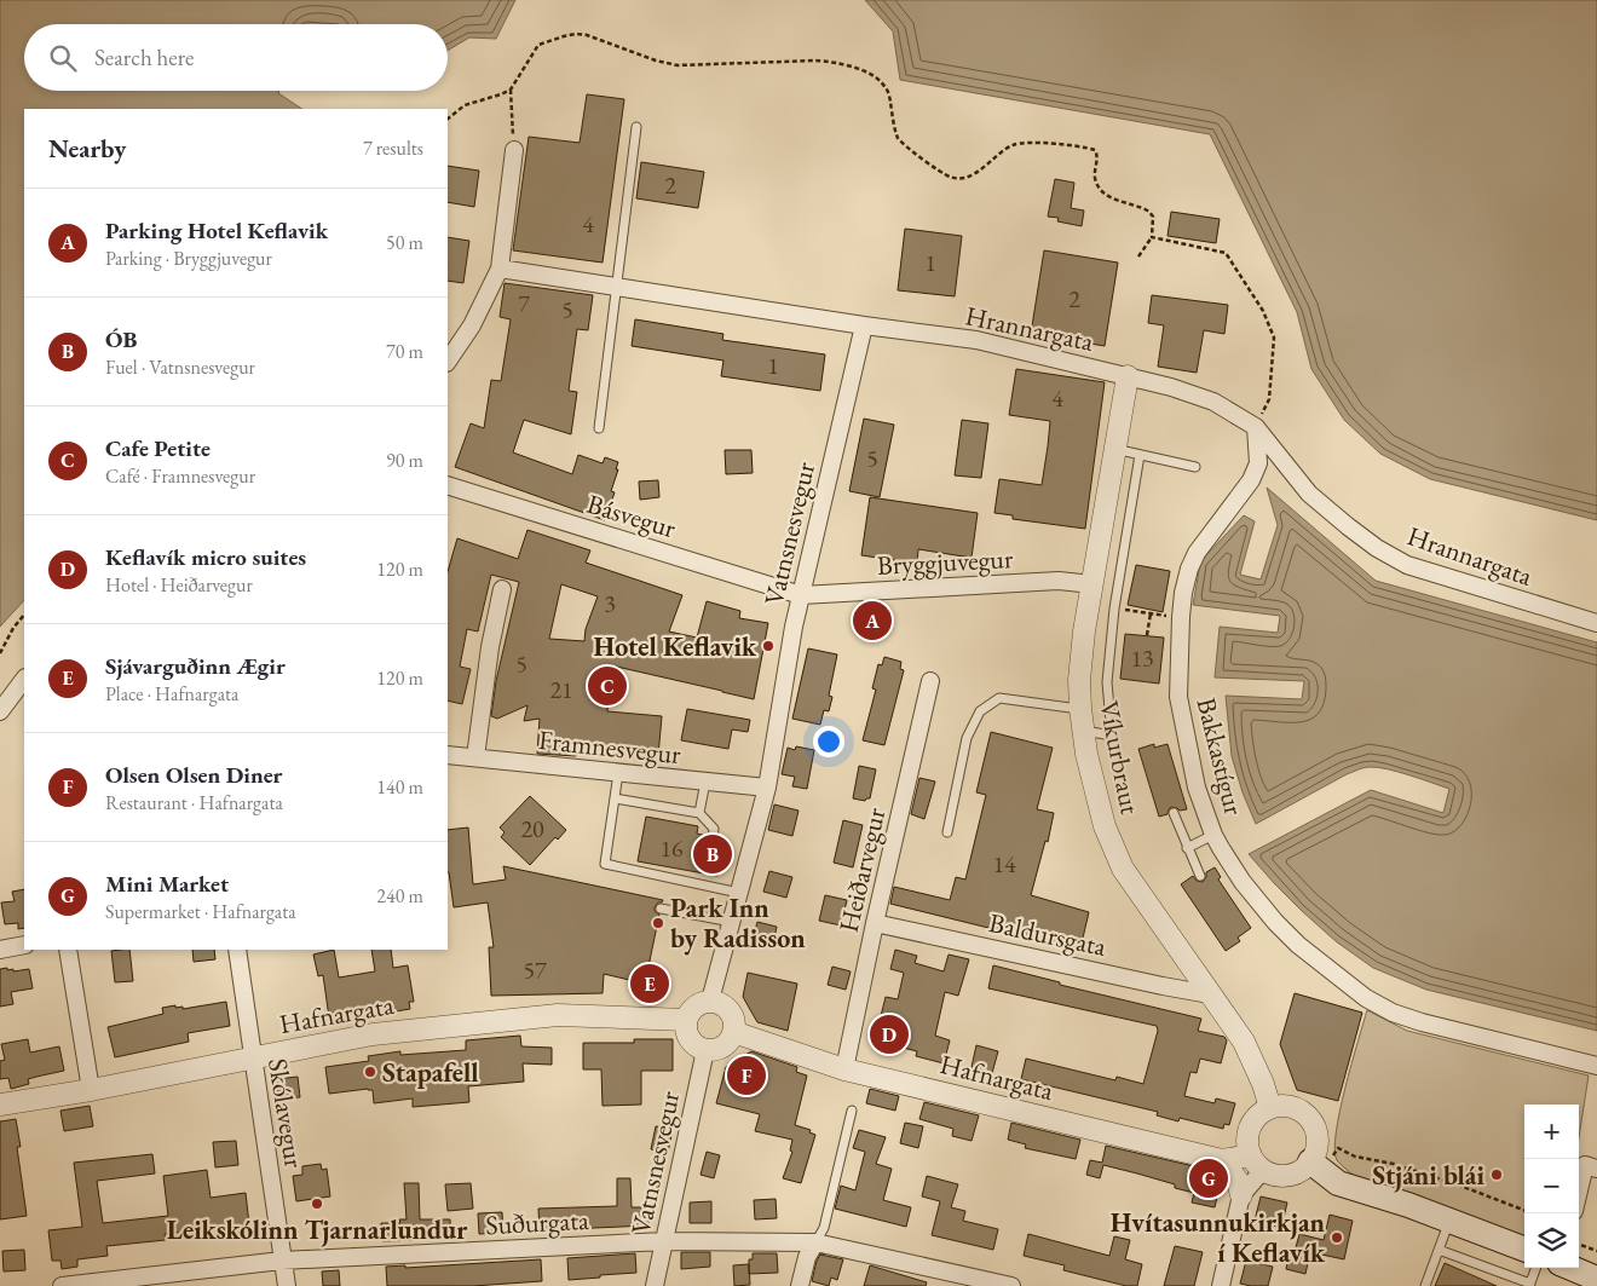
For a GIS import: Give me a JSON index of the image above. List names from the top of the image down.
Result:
{
  "streets": {
    "street": [
      "Hrannargata",
      "Básvegur",
      "Vatnsnesvegur",
      "Bryggjuvegur",
      "Framnesvegur",
      "Bakkastígur",
      "Víkurbraut",
      "Heiðarvegur",
      "Baldursgata",
      "Hafnargata",
      "Skólavegur",
      "Suðurgata"
    ]
  },
  "crossings": [
    ["Hrannargata", "Vatnsnesvegur"],
    ["Hrannargata", "Bakkastígur"],
    ["Hrannargata", "Víkurbraut"],
    ["Básvegur", "Vatnsnesvegur"],
    ["Básvegur", "Bryggjuvegur"],
    ["Vatnsnesvegur", "Bryggjuvegur"],
    ["Vatnsnesvegur", "Framnesvegur"],
    ["Vatnsnesvegur", "Hafnargata"],
    ["Vatnsnesvegur", "Suðurgata"],
    ["Bryggjuvegur", "Víkurbraut"],
    ["Víkurbraut", "Baldursgata"],
    ["Víkurbraut", "Hafnargata"],
    ["Heiðarvegur", "Baldursgata"],
    ["Heiðarvegur", "Hafnargata"],
    ["Hafnargata", "Skólavegur"],
    ["Skólavegur", "Suðurgata"]
  ],
  "places": [
    "Hotel Keflavik",
    "Park Inn by Radisson",
    "Stapafell",
    "Stjáni blái",
    "Leikskólinn Tjarnarlundur",
    "Hvítasunnukirkjan í Keflavík"
  ],
  "house_numbers": [
    "2",
    "4",
    "1",
    "2",
    "7",
    "5",
    "1",
    "4",
    "5",
    "3",
    "13",
    "5",
    "21",
    "20",
    "16",
    "14",
    "57"
  ],
  "page": {
    "search": "Search here",
    "heading": ["Nearby", "7 results"],
    "list": [
      {
        "mark": "A",
        "name": "Parking Hotel Keflavik",
        "note": "Parking · Bryggjuvegur",
        "value": "50 m"
      },
      {
        "mark": "B",
        "name": "ÓB",
        "note": "Fuel · Vatnsnesvegur",
        "value": "70 m"
      },
      {
        "mark": "C",
        "name": "Cafe Petite",
        "note": "Café · Framnesvegur",
        "value": "90 m"
      },
      {
        "mark": "D",
        "name": "Keflavík micro suites",
        "note": "Hotel · Heiðarvegur",
        "value": "120 m"
      },
      {
        "mark": "E",
        "name": "Sjávarguðinn Ægir",
        "note": "Place · Hafnargata",
        "value": "120 m"
      },
      {
        "mark": "F",
        "name": "Olsen Olsen Diner",
        "note": "Restaurant · Hafnargata",
        "value": "140 m"
      },
      {
        "mark": "G",
        "name": "Mini Market",
        "note": "Supermarket · Hafnargata",
        "value": "240 m"
      }
    ],
    "pins": [
      "A",
      "C",
      "B",
      "E",
      "D",
      "F",
      "G"
    ],
    "map_buttons": ["+", "−"]
  }
}
